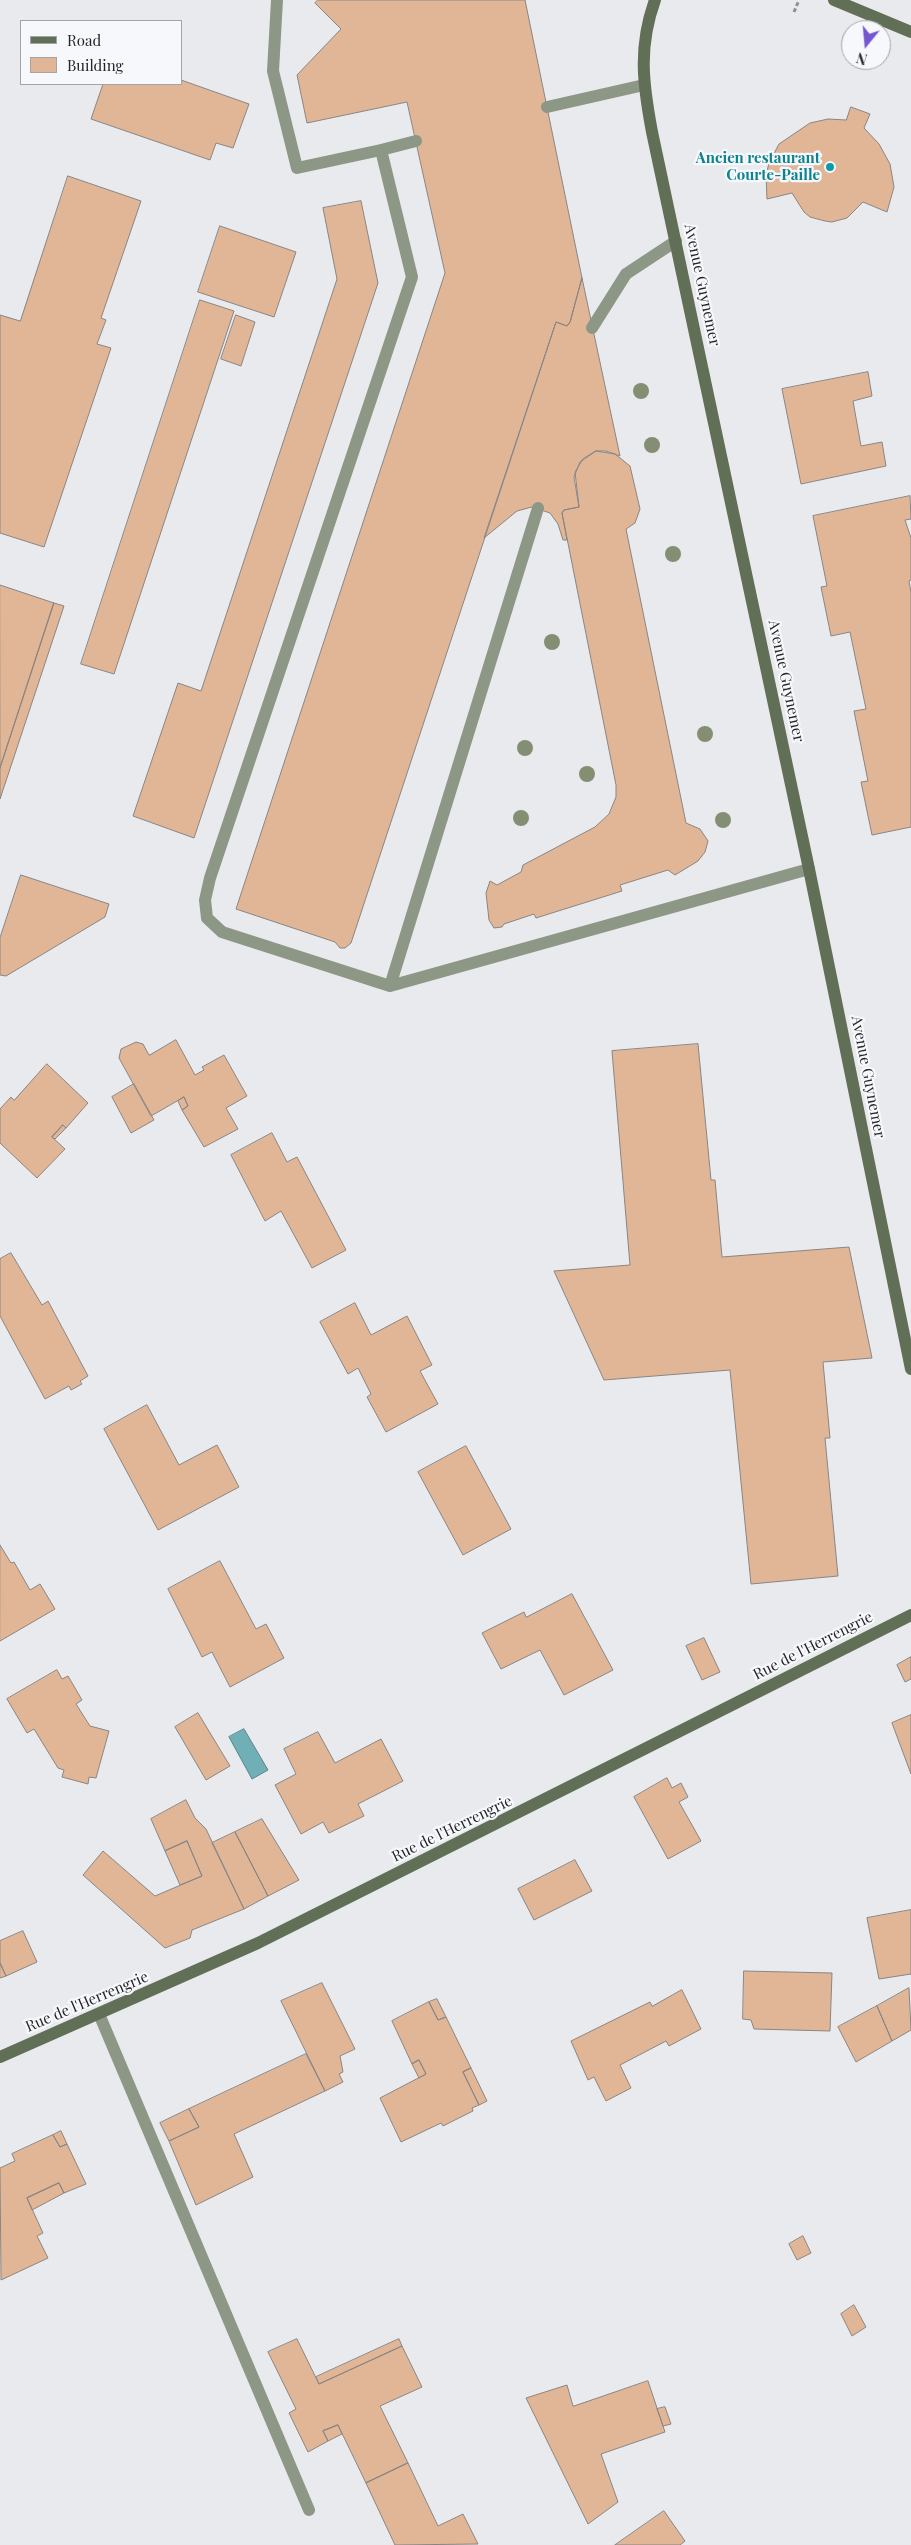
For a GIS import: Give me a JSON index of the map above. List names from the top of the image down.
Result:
{
  "streets": {
    "street": ["Avenue Guynemer", "Rue de l'Herrengrie"]
  },
  "places": ["Ancien restaurant Courte-Paille"],
  "legend": ["Road", "Building"],
  "north": "bottom"
}
